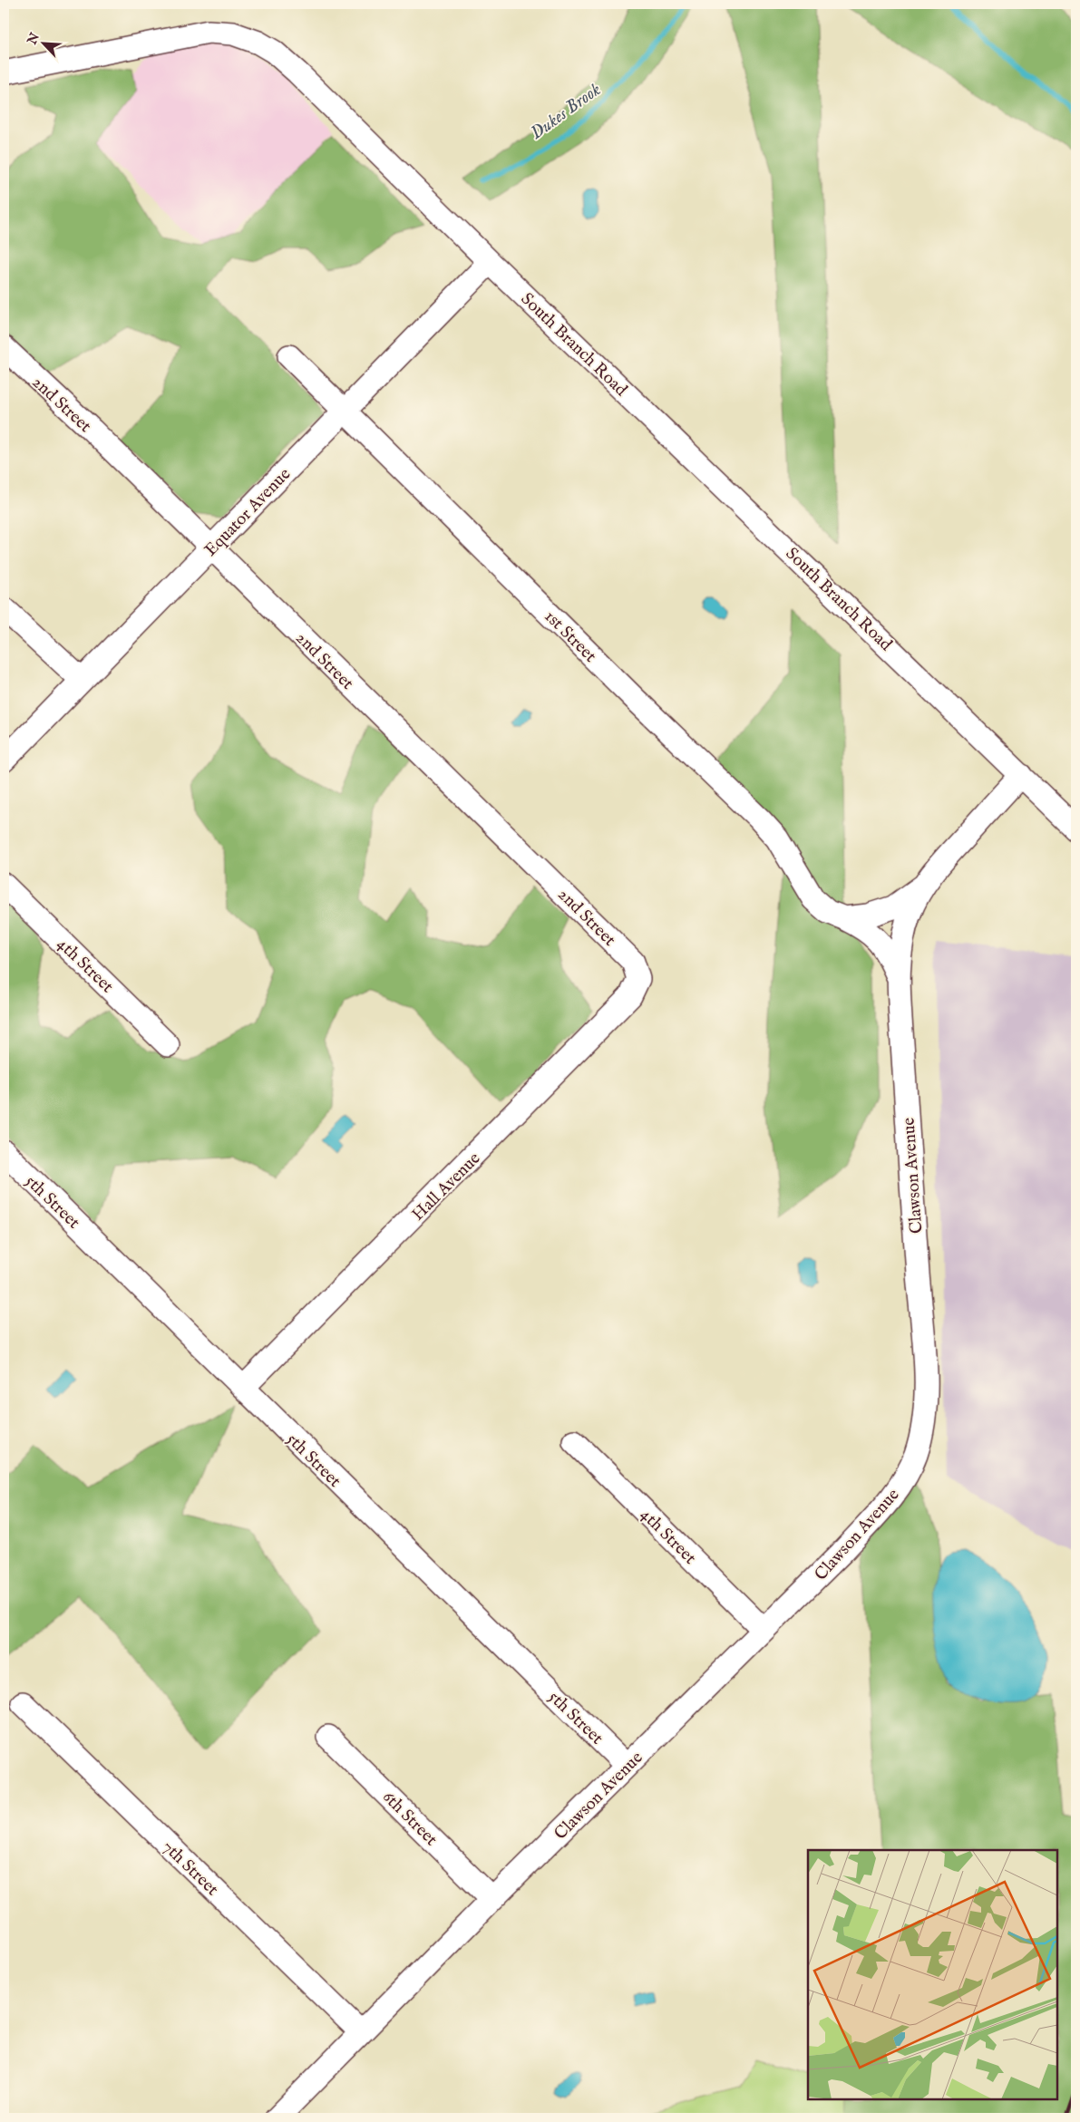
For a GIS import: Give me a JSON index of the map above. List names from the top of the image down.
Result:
{
  "streets": {
    "street": [
      "South Branch Road",
      "2nd Street",
      "Equator Avenue",
      "1st Street",
      "4th Street",
      "Clawson Avenue",
      "Hall Avenue",
      "5th Street",
      "6th Street",
      "7th Street"
    ]
  },
  "crossings": [
    ["South Branch Road", "Equator Avenue"],
    ["South Branch Road", "Clawson Avenue"],
    ["2nd Street", "Equator Avenue"],
    ["2nd Street", "Hall Avenue"],
    ["Equator Avenue", "1st Street"],
    ["1st Street", "Clawson Avenue"],
    ["4th Street", "Clawson Avenue"],
    ["Clawson Avenue", "5th Street"],
    ["Clawson Avenue", "6th Street"],
    ["Clawson Avenue", "7th Street"],
    ["Hall Avenue", "5th Street"]
  ],
  "water": ["Dukes Brook"],
  "north": "top left"
}
